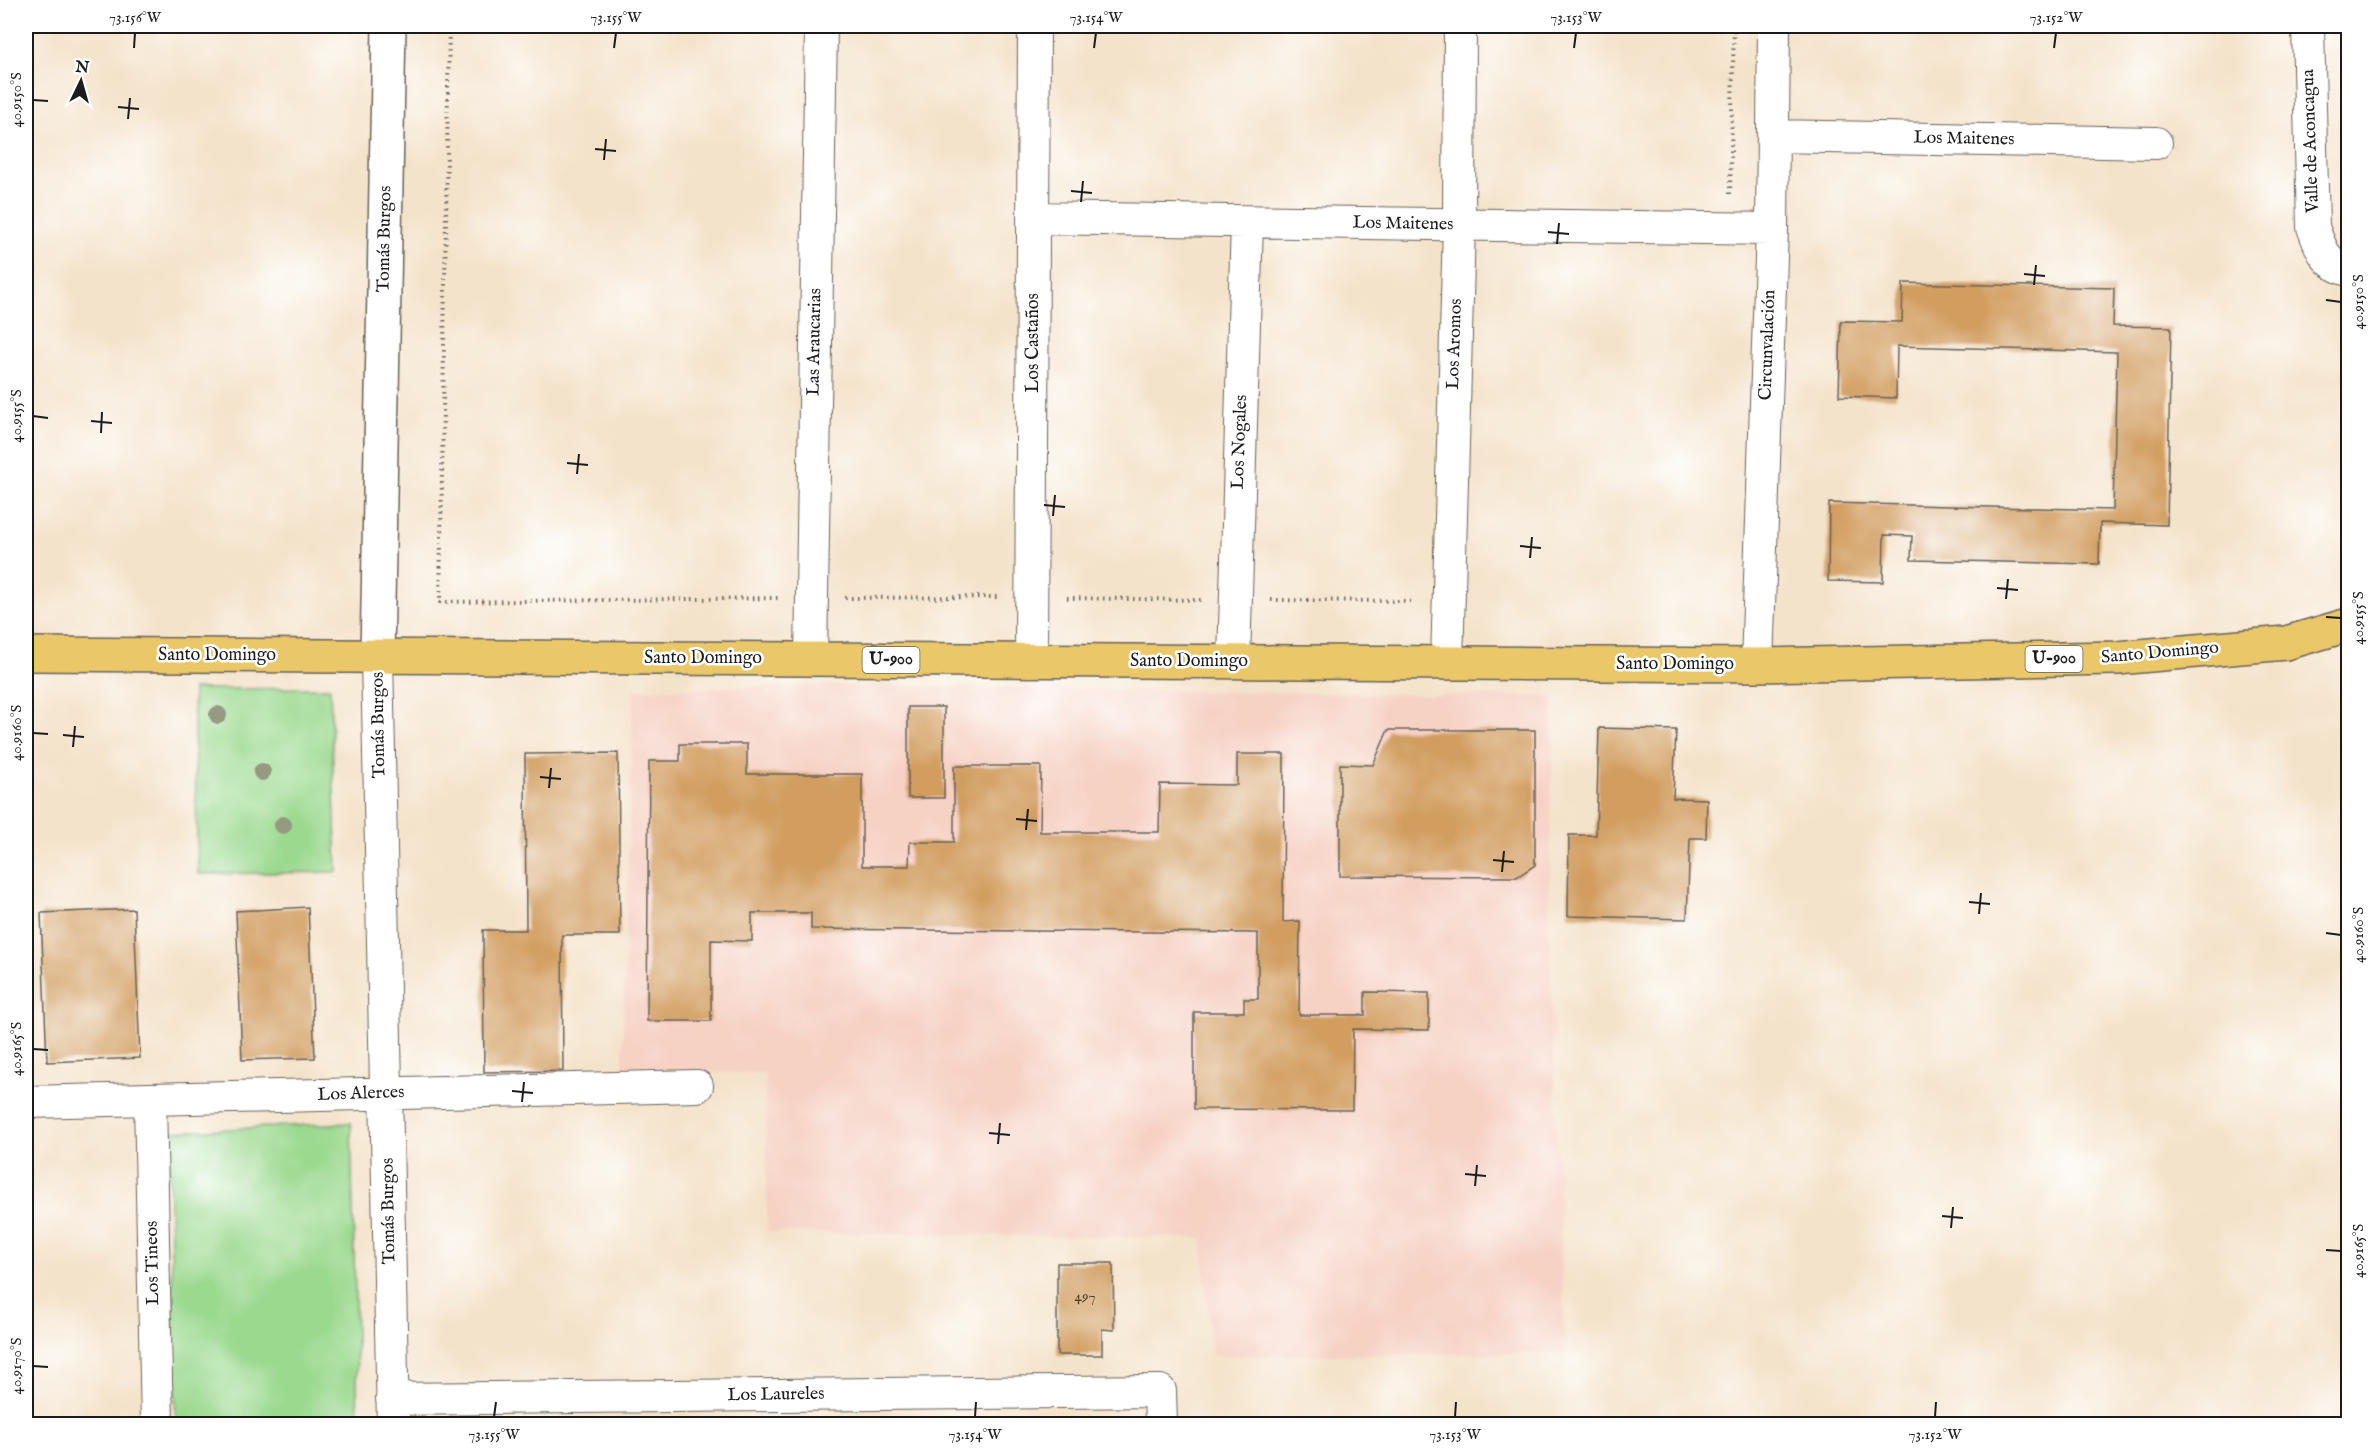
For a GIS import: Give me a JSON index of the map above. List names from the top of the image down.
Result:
{
  "streets": {
    "main road": ["Santo Domingo", "U-900"],
    "street": [
      "Los Maitenes",
      "Valle de Aconcagua",
      "Tomás Burgos",
      "Las Araucarias",
      "Los Castaños",
      "Los Aromos",
      "Circunvalación",
      "Los Nogales",
      "Los Alerces",
      "Los Tineos",
      "Los Laureles"
    ]
  },
  "crossings": [
    ["Los Maitenes", "Los Castaños"],
    ["Los Maitenes", "Los Aromos"],
    ["Los Maitenes", "Circunvalación"],
    ["Los Maitenes", "Los Nogales"],
    ["Tomás Burgos", "Santo Domingo"],
    ["Tomás Burgos", "Los Alerces"],
    ["Tomás Burgos", "Los Laureles"],
    ["Las Araucarias", "Santo Domingo"],
    ["Los Castaños", "Santo Domingo"],
    ["Los Aromos", "Santo Domingo"],
    ["Circunvalación", "Santo Domingo"],
    ["Los Nogales", "Santo Domingo"],
    ["Los Alerces", "Los Tineos"]
  ],
  "house_numbers": ["497"],
  "north": "top",
  "coordinates": [
    "73.156°W",
    "73.155°W",
    "73.154°W",
    "73.153°W",
    "73.152°W",
    "40.9150°S",
    "40.9155°S",
    "40.9160°S",
    "40.9165°S",
    "40.9170°S"
  ]
}
